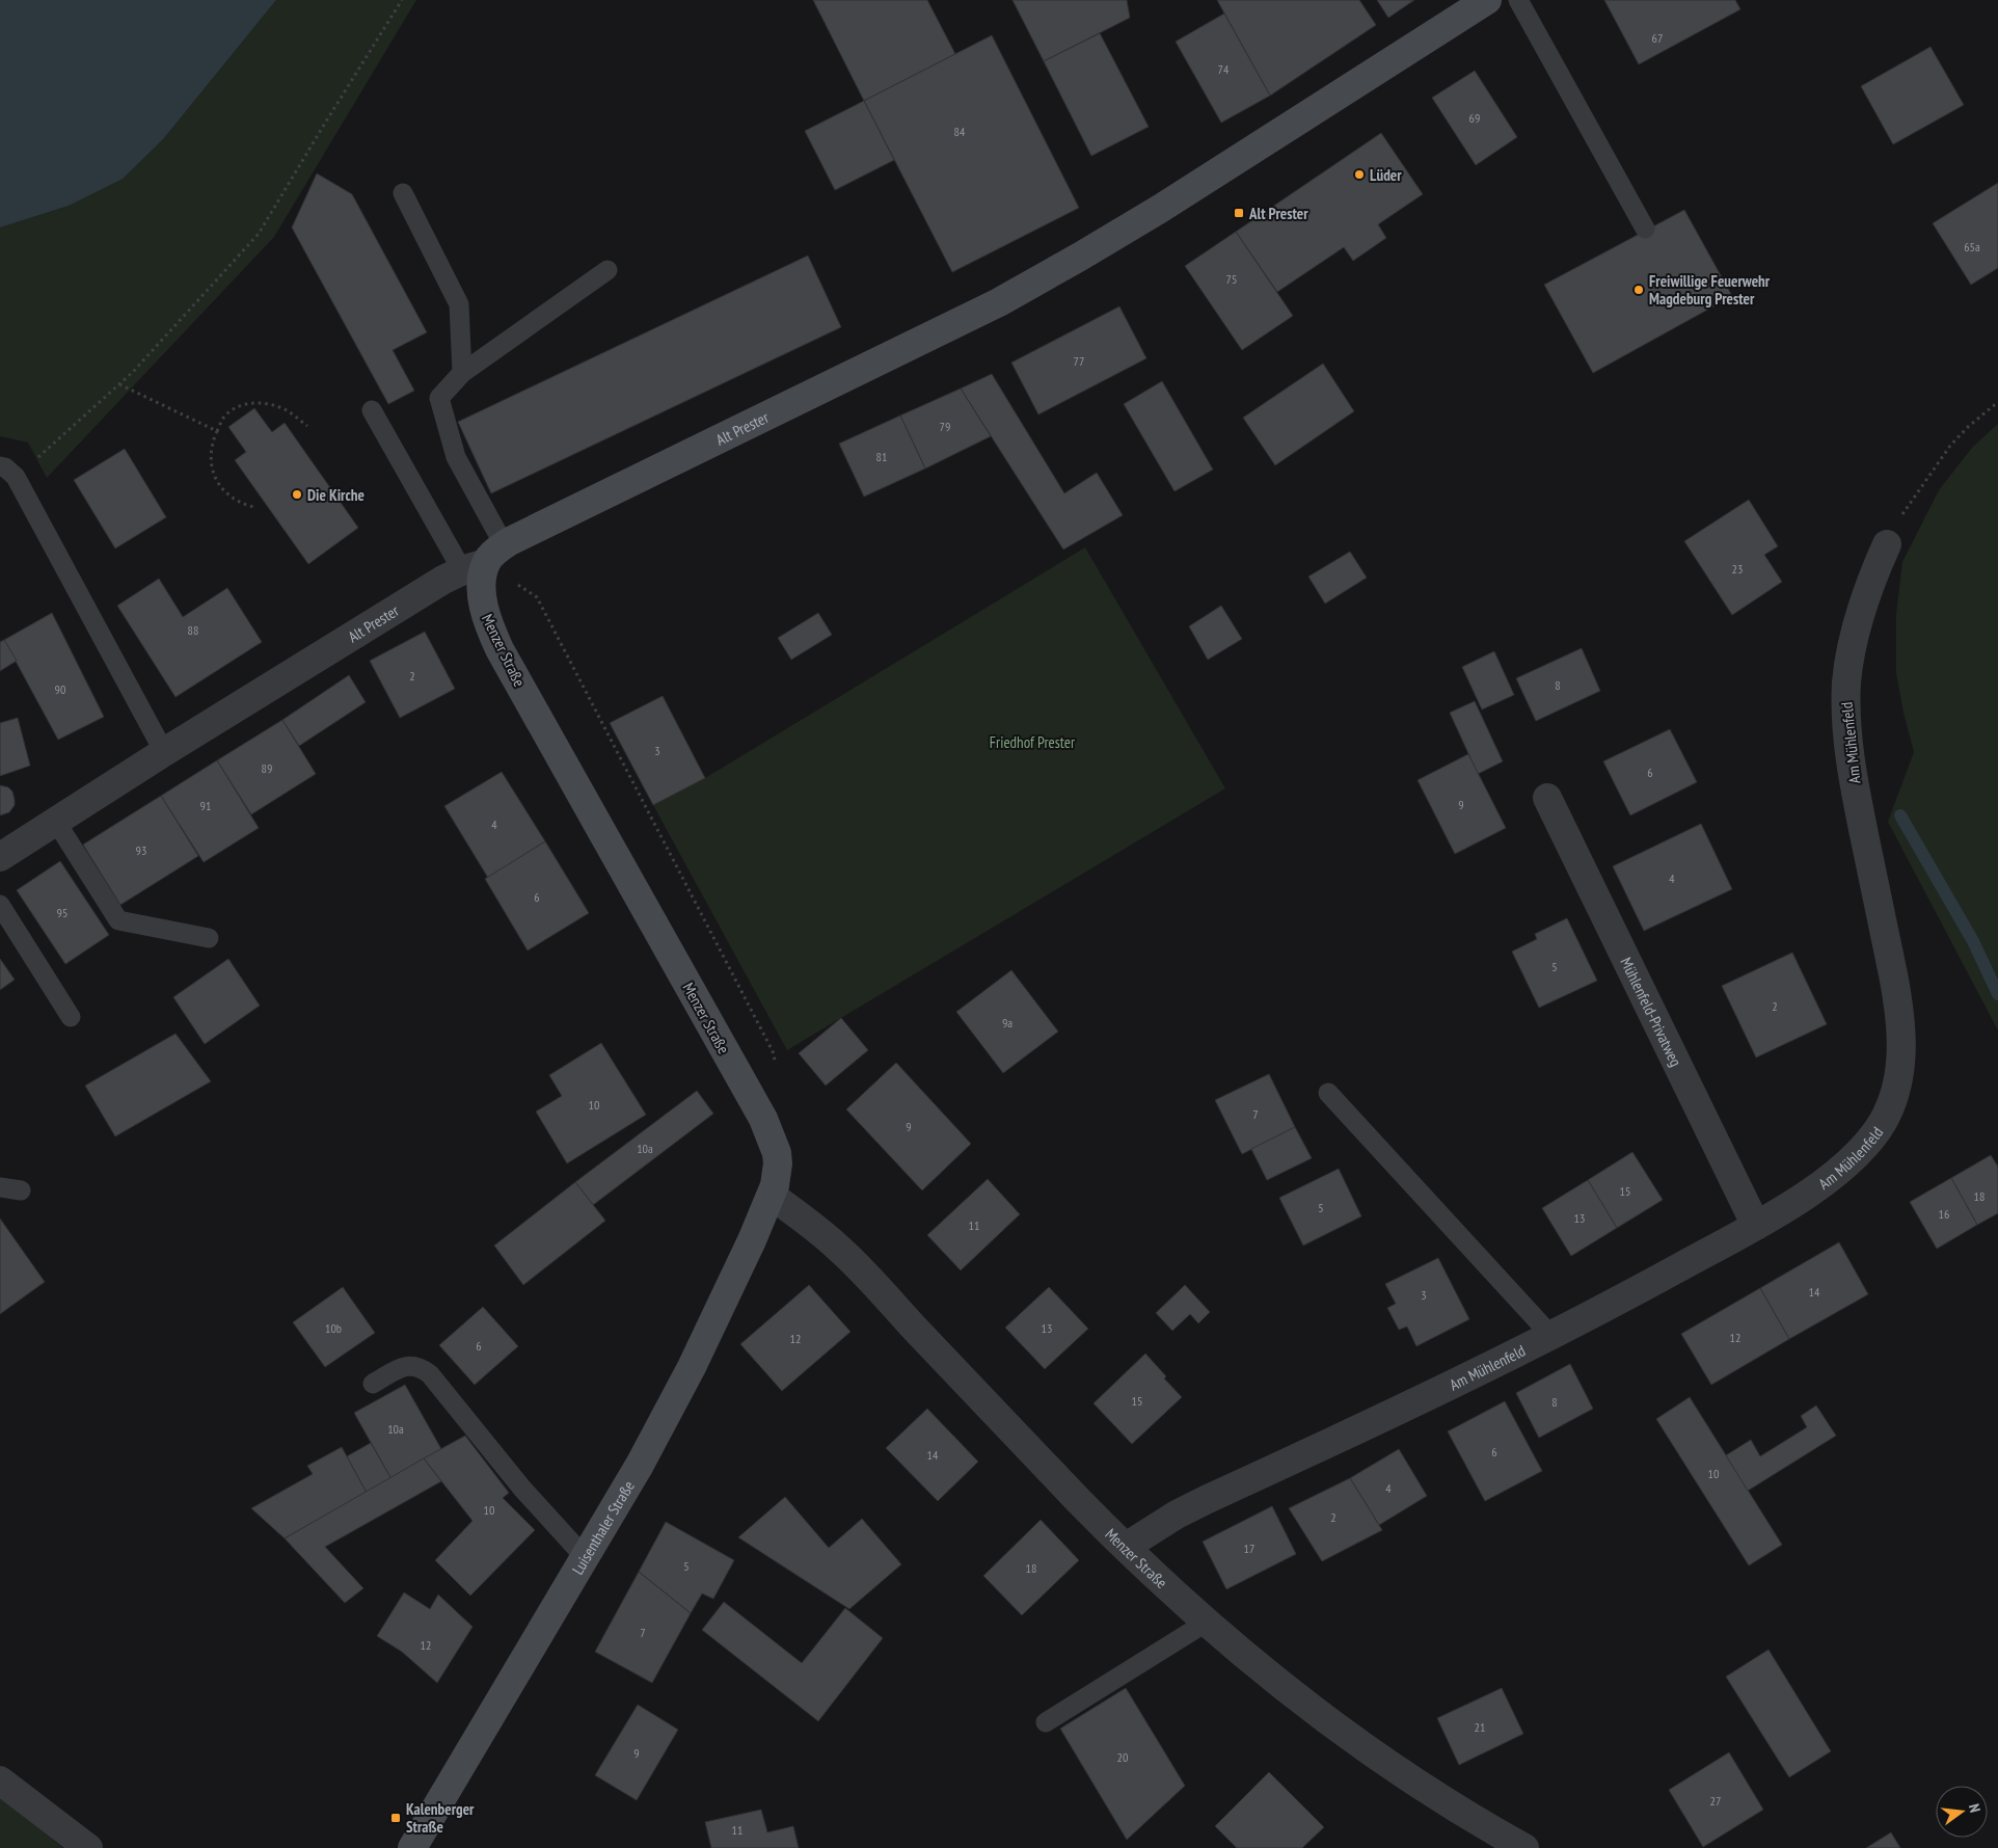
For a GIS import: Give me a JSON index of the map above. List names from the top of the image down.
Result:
{
  "streets": {
    "main road": ["Alt Prester", "Menzer Straße", "Luisenthaler Straße"],
    "street": ["Am Mühlenfeld", "Mühlenfeld-Privatweg"]
  },
  "crossings": [
    ["Alt Prester", "Menzer Straße"],
    ["Menzer Straße", "Am Mühlenfeld"],
    ["Menzer Straße", "Luisenthaler Straße"],
    ["Am Mühlenfeld", "Mühlenfeld-Privatweg"]
  ],
  "parks": ["Friedhof Prester"],
  "places": {
    "other": ["Lüder", "Freiwillige Feuerwehr Magdeburg Prester", "Die Kirche"],
    "transit": ["Alt Prester", "Kalenberger Straße"]
  },
  "house_numbers": [
    "67",
    "74",
    "69",
    "84",
    "65a",
    "75",
    "77",
    "79",
    "81",
    "23",
    "88",
    "2",
    "8",
    "90",
    "3",
    "89",
    "6",
    "9",
    "91",
    "4",
    "93",
    "4",
    "6",
    "95",
    "5",
    "2",
    "9a",
    "10",
    "7",
    "9",
    "10a",
    "15",
    "18",
    "5",
    "16",
    "13",
    "11",
    "14",
    "3",
    "10b",
    "13",
    "12",
    "12",
    "6",
    "15",
    "8",
    "10a",
    "6",
    "14",
    "10",
    "4",
    "10",
    "2",
    "17",
    "5",
    "18",
    "7",
    "12",
    "21",
    "9",
    "20",
    "27",
    "11"
  ],
  "north": "right"
}
